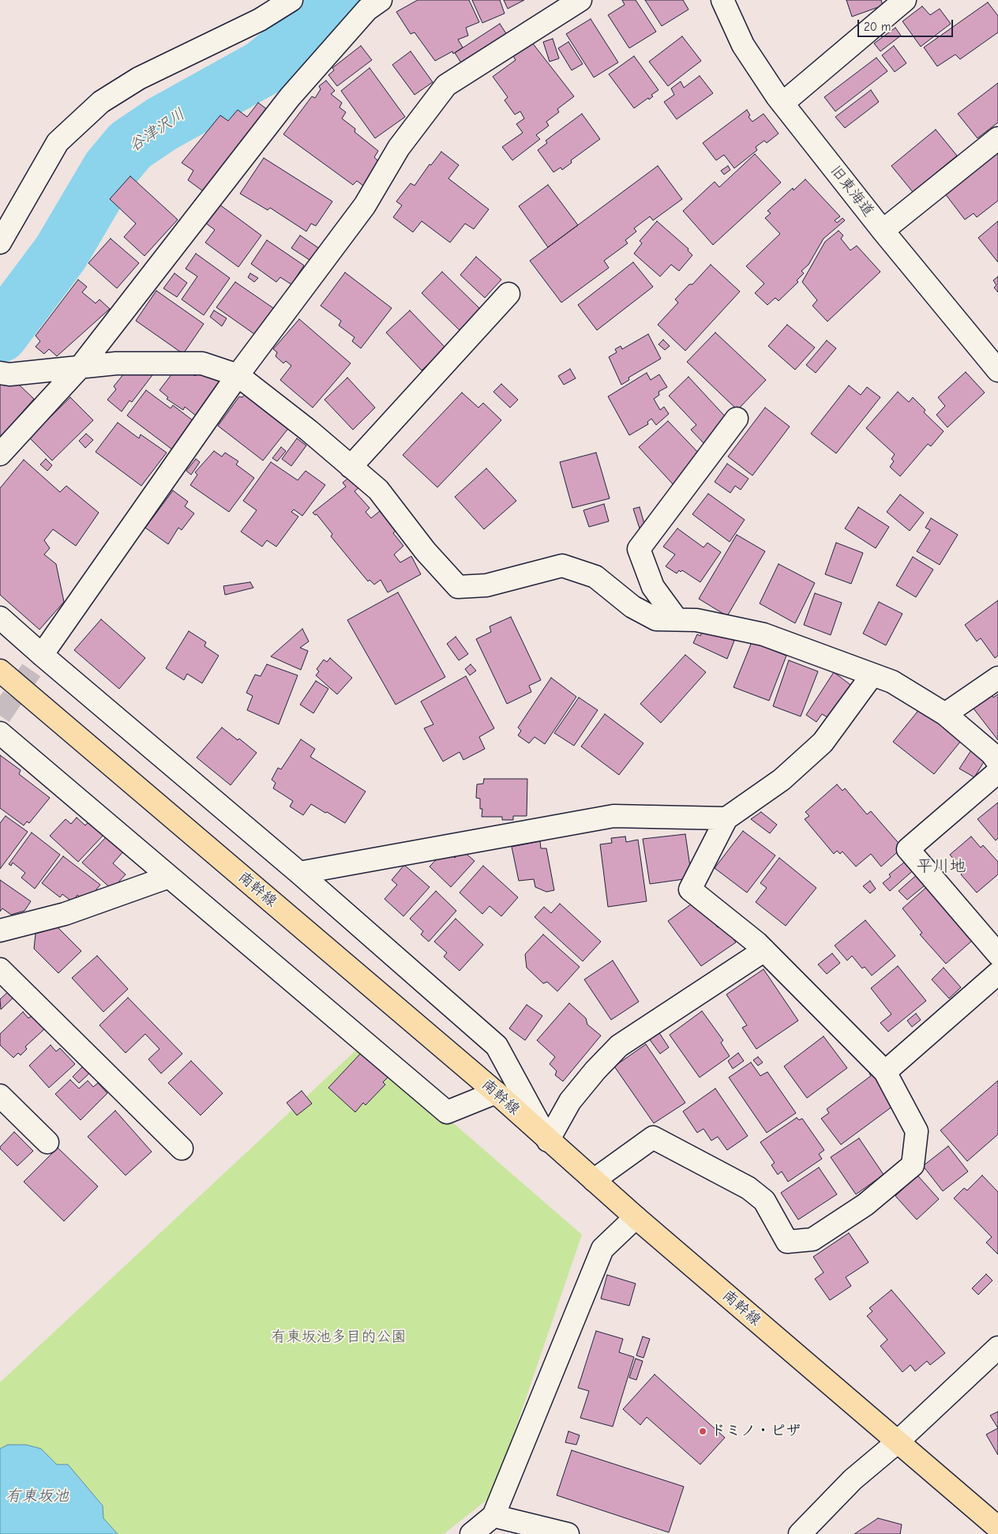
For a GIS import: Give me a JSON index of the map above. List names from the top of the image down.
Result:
{
  "streets": {
    "main road": ["南幹線"],
    "street": ["旧東海道"]
  },
  "districts": ["平川地"],
  "water": ["谷津沢川", "有東坂池"],
  "parks": ["有東坂池多目的公園"],
  "places": ["ドミノ・ピザ"],
  "scale_bar": "20 m"
}
